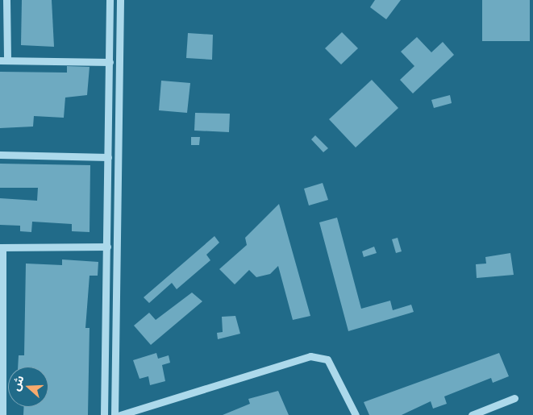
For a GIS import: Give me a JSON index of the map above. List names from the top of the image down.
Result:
{
  "north": "left"
}
